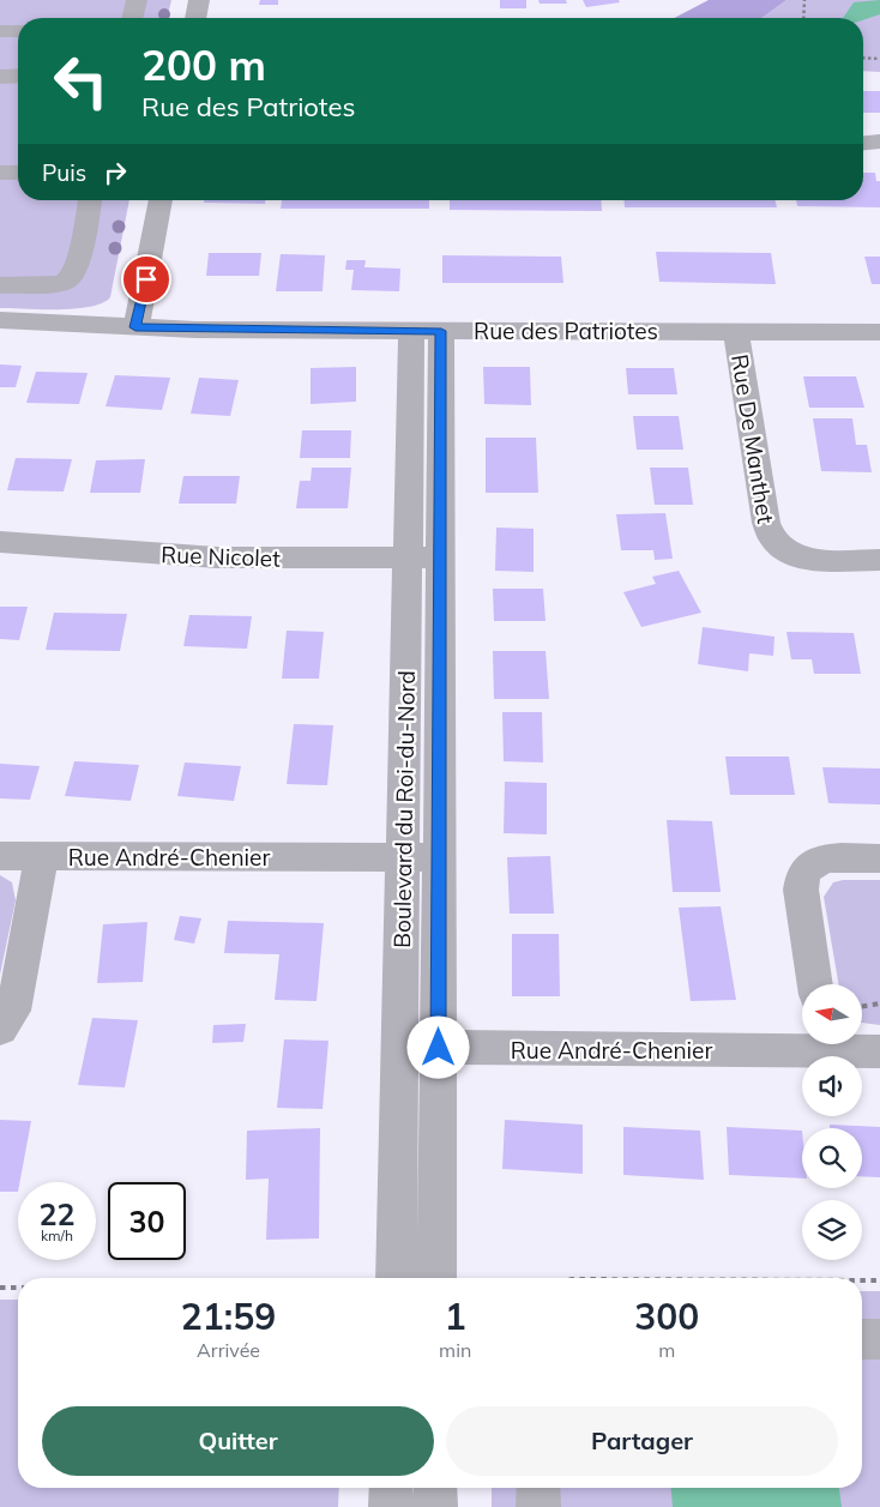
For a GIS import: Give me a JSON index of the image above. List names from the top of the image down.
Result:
{
  "streets": {
    "street": [
      "Rue des Patriotes",
      "Rue De Manthet",
      "Rue Nicolet",
      "Boulevard du Roi-du-Nord",
      "Rue André-Chenier"
    ]
  },
  "crossings": [
    ["Rue des Patriotes", "Rue De Manthet"],
    ["Rue des Patriotes", "Boulevard du Roi-du-Nord"],
    ["Rue Nicolet", "Boulevard du Roi-du-Nord"],
    ["Boulevard du Roi-du-Nord", "Rue André-Chenier"]
  ],
  "north": "left",
  "page": {
    "turn": ["200 m", "Rue des Patriotes"],
    "then": "Puis",
    "speed": "22 km/h",
    "limit": "30",
    "eta": [
      "21:59",
      "Arrivée",
      "1",
      "min",
      "300",
      "m"
    ],
    "buttons": ["Quitter", "Partager"]
  }
}
